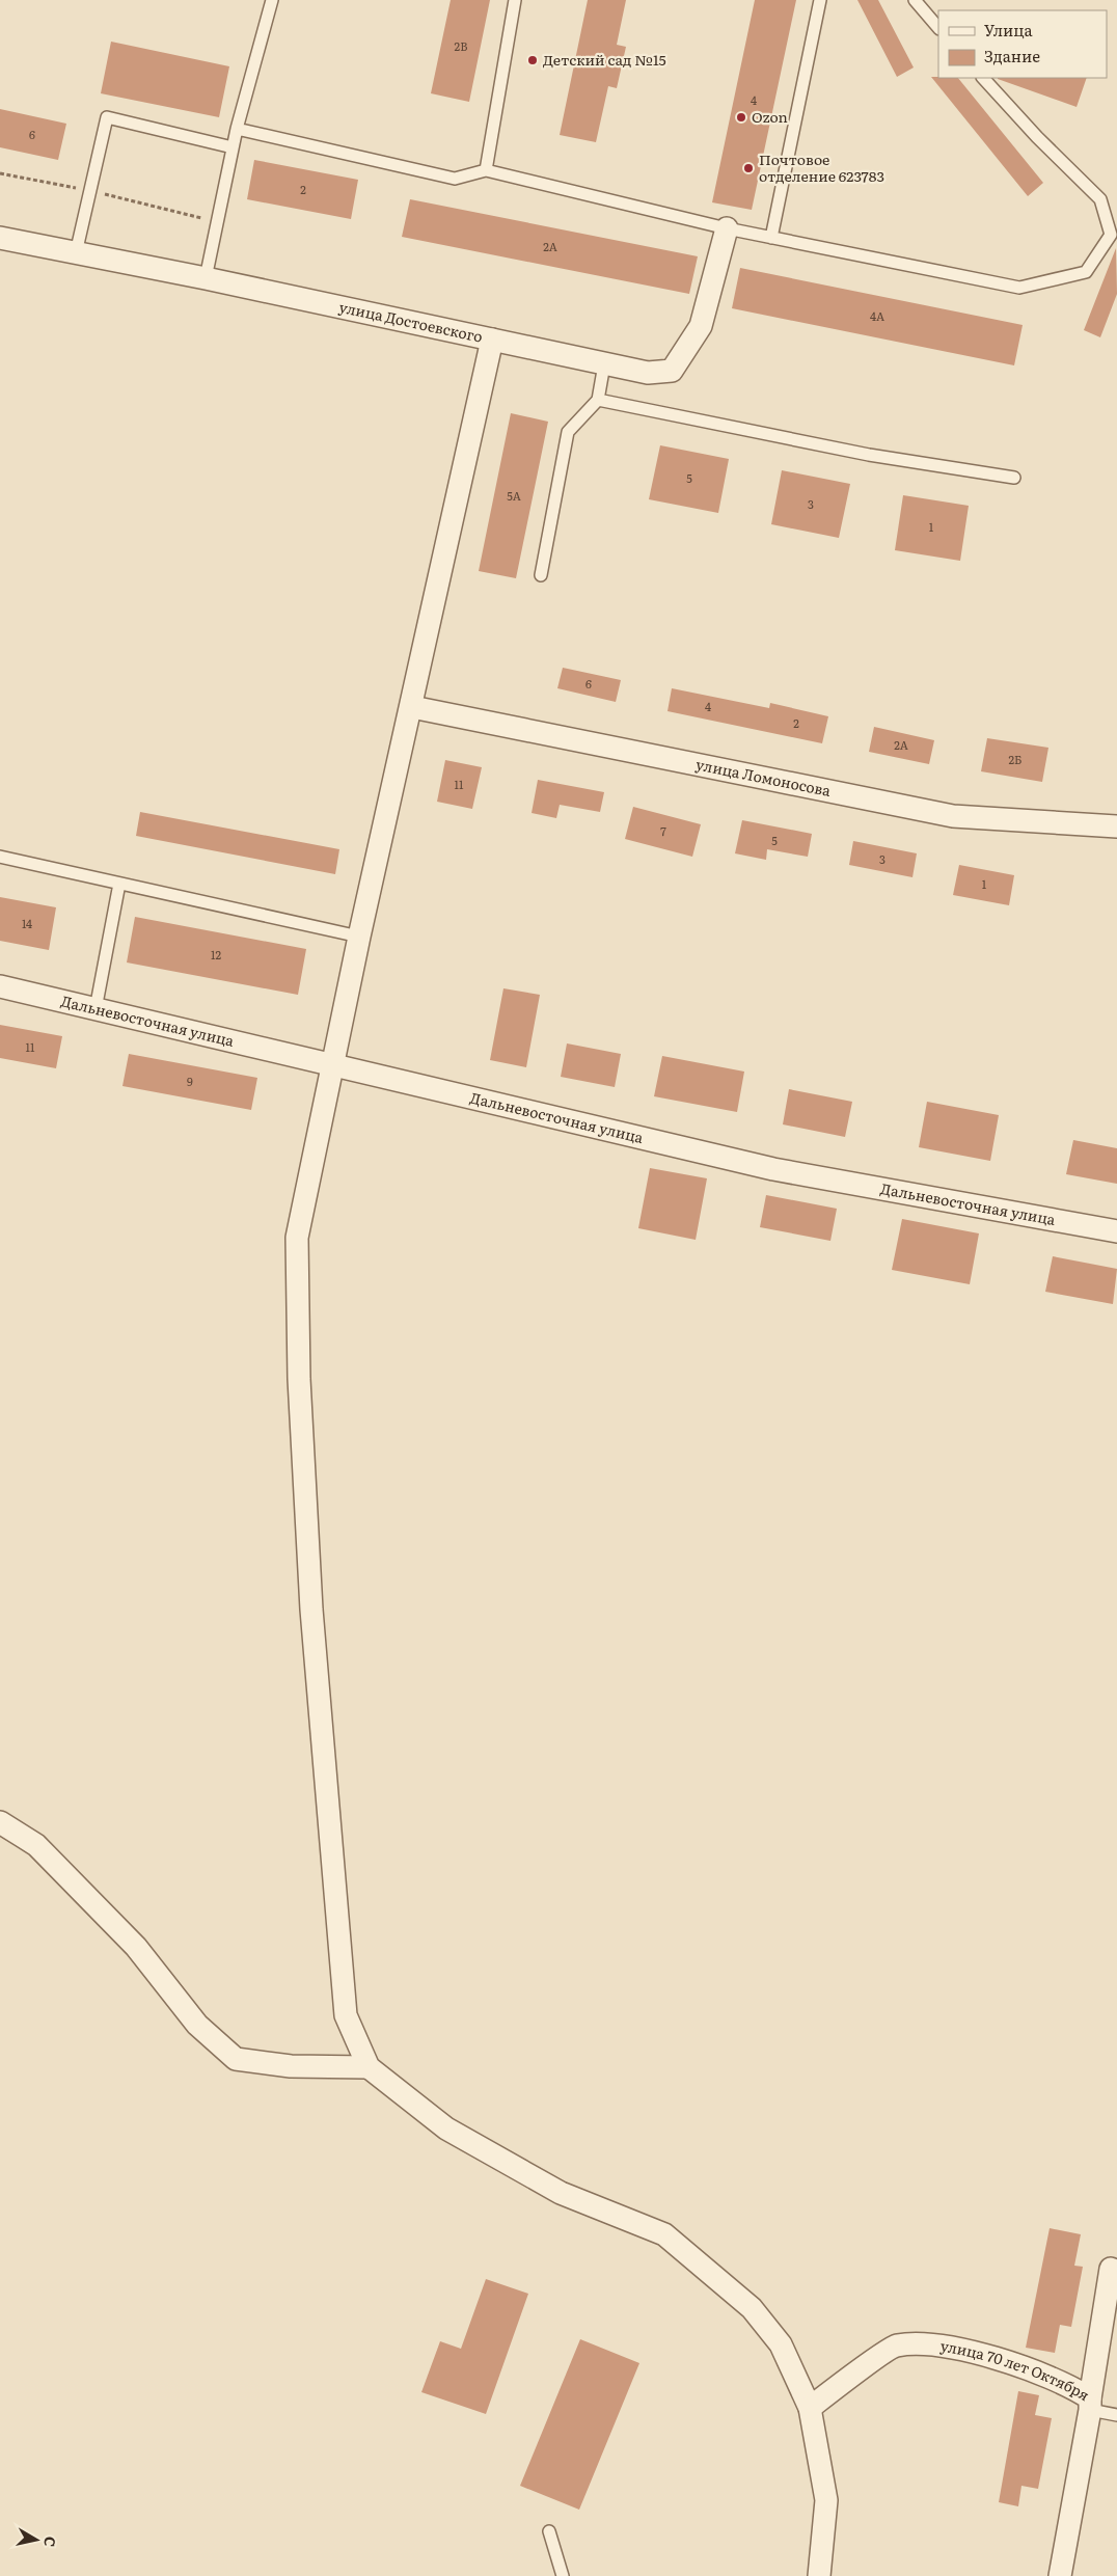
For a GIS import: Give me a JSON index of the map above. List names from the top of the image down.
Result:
{
  "streets": {
    "street": [
      "улица Достоевского",
      "улица Ломоносова",
      "Дальневосточная улица",
      "улица 70 лет Октября"
    ]
  },
  "places": ["Детский сад №15", "Ozon", "Почтовое отделение 623783"],
  "house_numbers": [
    "2В",
    "4",
    "6",
    "2",
    "2А",
    "4А",
    "5",
    "5А",
    "3",
    "1",
    "6",
    "4",
    "2",
    "2А",
    "2Б",
    "11",
    "7",
    "5",
    "3",
    "1",
    "14",
    "12",
    "11",
    "9"
  ],
  "legend": ["Улица", "Здание"],
  "north": "right"
}
